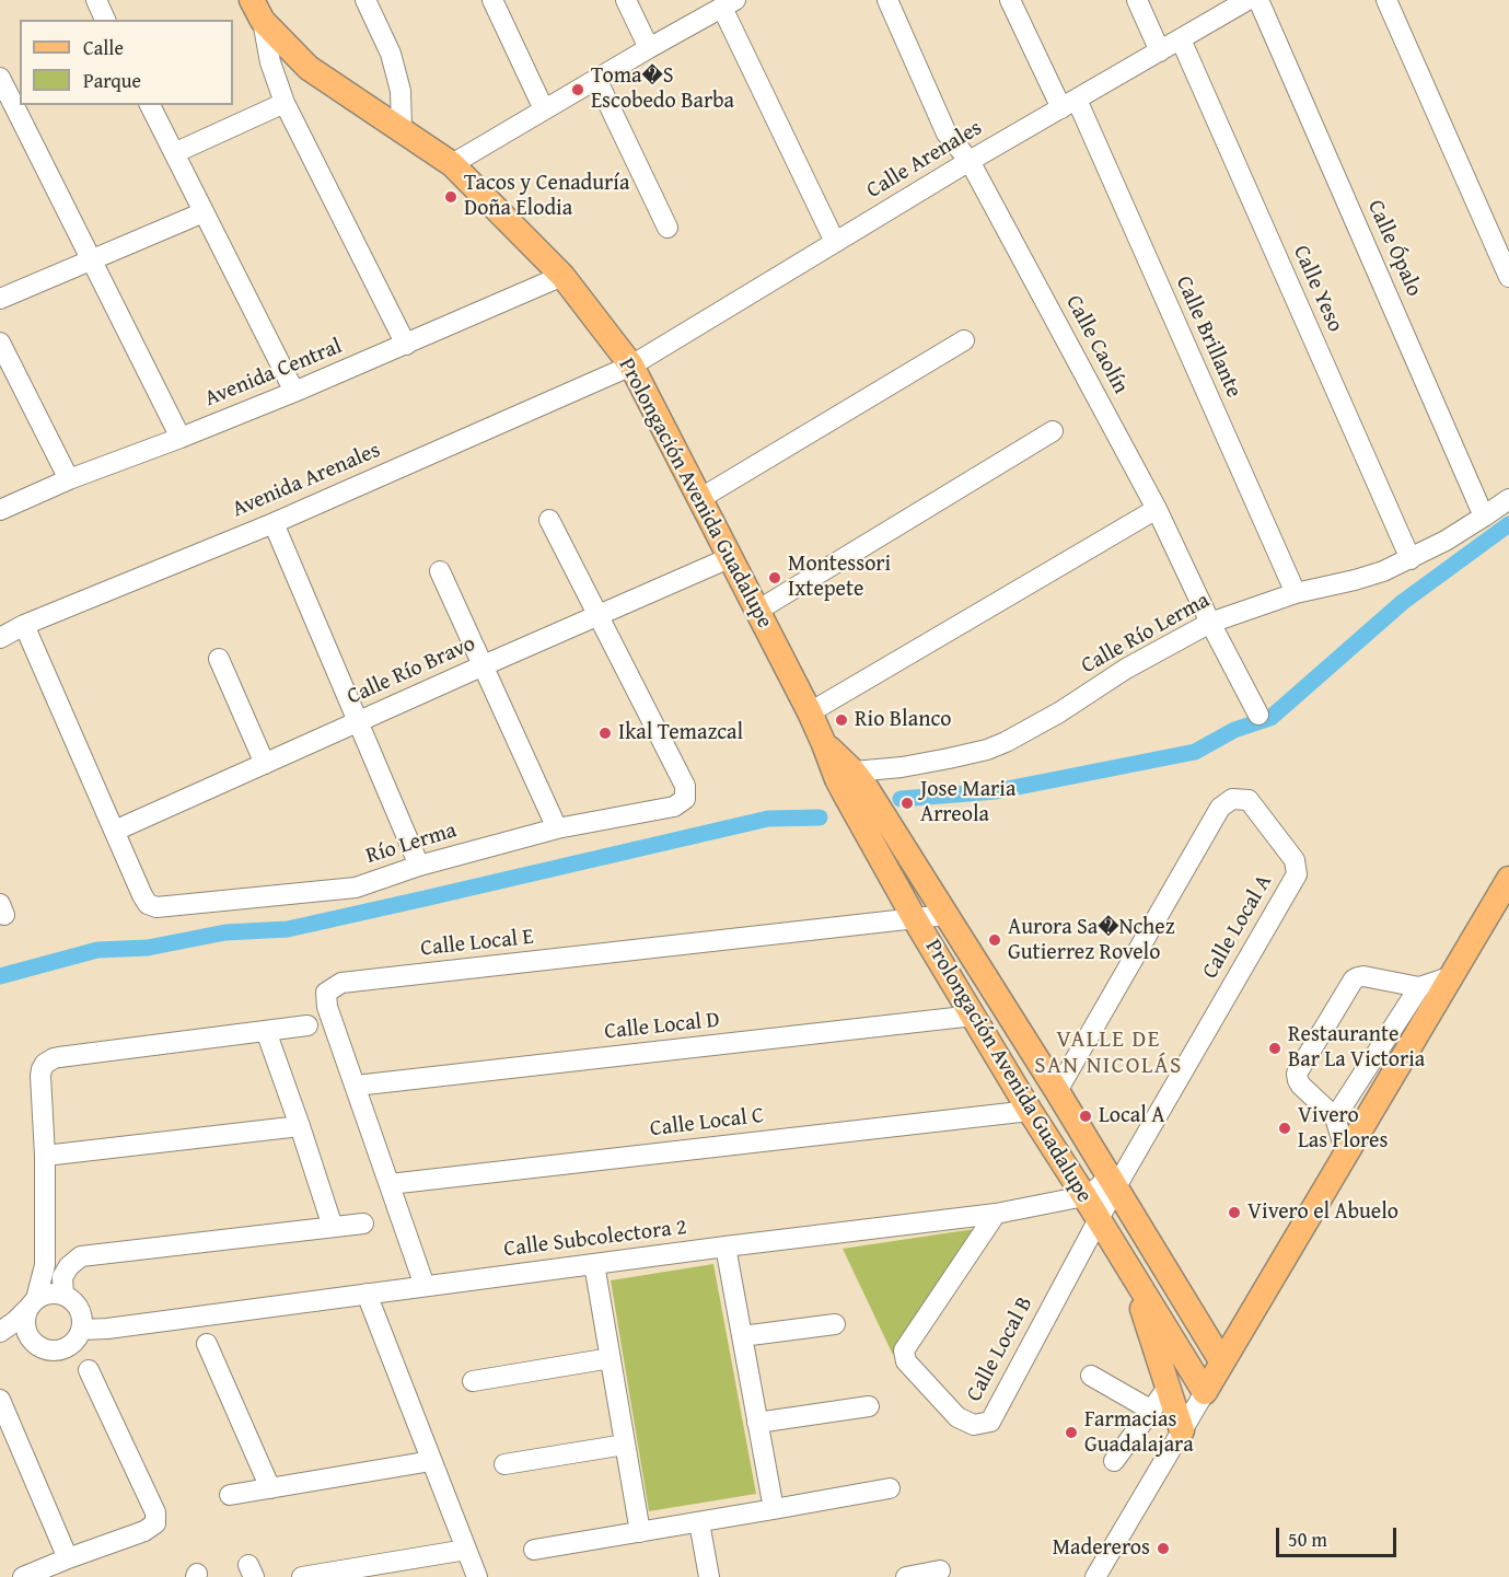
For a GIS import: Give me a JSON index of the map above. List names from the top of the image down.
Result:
{
  "streets": {
    "main road": ["Prolongación Avenida Guadalupe"],
    "street": [
      "Calle Arenales",
      "Calle Ópalo",
      "Calle Yeso",
      "Calle Brillante",
      "Calle Caolín",
      "Avenida Central",
      "Avenida Arenales",
      "Calle Río Lerma",
      "Calle Río Bravo",
      "Río Lerma",
      "Calle Local A",
      "Calle Local E",
      "Calle Local D",
      "Calle Local C",
      "Calle Subcolectora 2",
      "Calle Local B"
    ]
  },
  "crossings": [
    ["Calle Arenales", "Calle Yeso"],
    ["Calle Arenales", "Calle Brillante"],
    ["Calle Arenales", "Calle Caolín"],
    ["Calle Arenales", "Avenida Arenales"],
    ["Calle Arenales", "Prolongación Avenida Guadalupe"],
    ["Calle Ópalo", "Calle Río Lerma"],
    ["Calle Yeso", "Calle Río Lerma"],
    ["Calle Brillante", "Calle Río Lerma"],
    ["Calle Caolín", "Calle Río Lerma"],
    ["Avenida Central", "Prolongación Avenida Guadalupe"],
    ["Avenida Arenales", "Prolongación Avenida Guadalupe"],
    ["Prolongación Avenida Guadalupe", "Calle Río Lerma"],
    ["Prolongación Avenida Guadalupe", "Calle Río Bravo"],
    ["Prolongación Avenida Guadalupe", "Calle Local A"],
    ["Prolongación Avenida Guadalupe", "Calle Local E"],
    ["Prolongación Avenida Guadalupe", "Calle Local D"],
    ["Prolongación Avenida Guadalupe", "Calle Local C"],
    ["Prolongación Avenida Guadalupe", "Calle Subcolectora 2"],
    ["Prolongación Avenida Guadalupe", "Calle Local B"],
    ["Calle Río Bravo", "Río Lerma"],
    ["Calle Local A", "Calle Subcolectora 2"],
    ["Calle Local A", "Calle Local B"],
    ["Calle Local E", "Calle Local D"],
    ["Calle Local E", "Calle Local C"],
    ["Calle Local E", "Calle Subcolectora 2"],
    ["Calle Subcolectora 2", "Calle Local B"]
  ],
  "districts": ["VALLE DE SAN NICOLÁS"],
  "places": [
    "Toma�S Escobedo Barba",
    "Tacos y Cenaduría Doña Elodia",
    "Montessori Ixtepete",
    "Rio Blanco",
    "Ikal Temazcal",
    "Jose Maria Arreola",
    "Aurora Sa�Nchez Gutierrez Rovelo",
    "Restaurante Bar La Victoria",
    "Local A",
    "Vivero Las Flores",
    "Vivero el Abuelo",
    "Farmacias Guadalajara",
    "Madereros"
  ],
  "legend": ["Calle", "Parque"],
  "scale_bar": "50 m"
}
